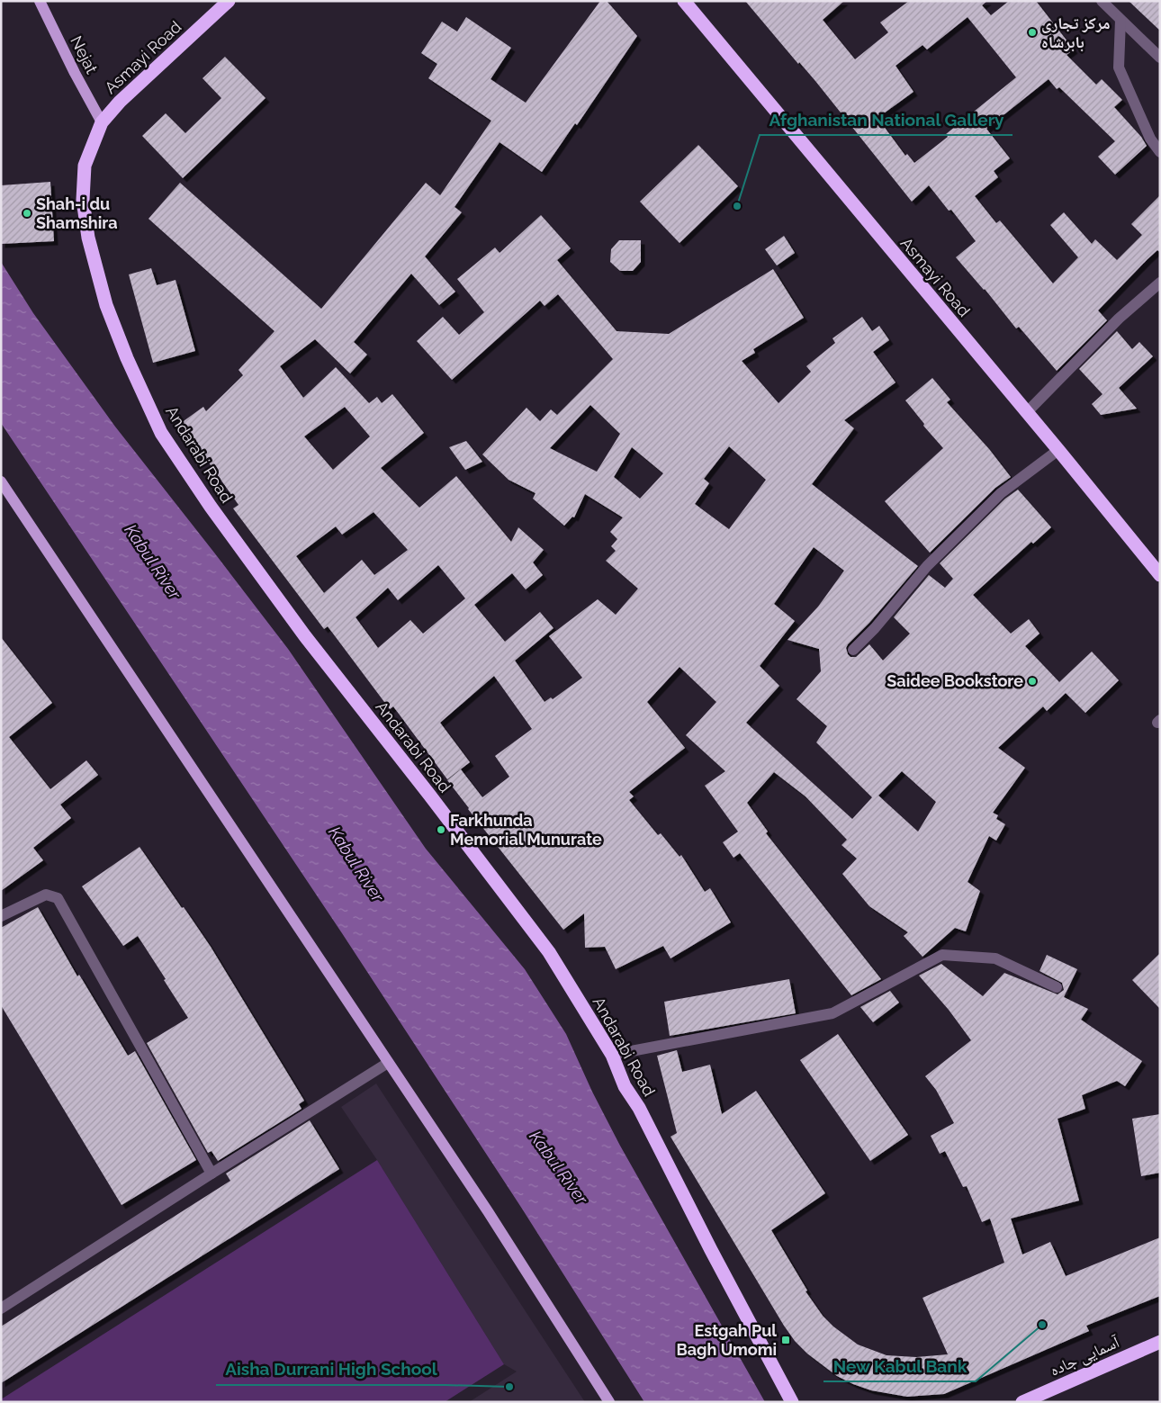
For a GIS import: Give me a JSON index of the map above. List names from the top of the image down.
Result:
{
  "streets": {
    "highway": ["Asmayi Road", "Andarabi Road", "آسمایی جاده"],
    "main road": ["Nejat"]
  },
  "crossings": [
    ["Nejat", "Asmayi Road"],
    ["Nejat", "Andarabi Road"],
    ["Asmayi Road", "Andarabi Road"]
  ],
  "water": ["Kabul River"],
  "places": {
    "other": [
      "مرکز تجاری بابرشاه",
      "Afghanistan National Gallery",
      "Shah-i du Shamshira",
      "Saidee Bookstore",
      "Farkhunda Memorial Munurate",
      "New Kabul Bank",
      "Aisha Durrani High School"
    ],
    "transit": ["Estgah Pul Bagh Umomi"]
  }
}
